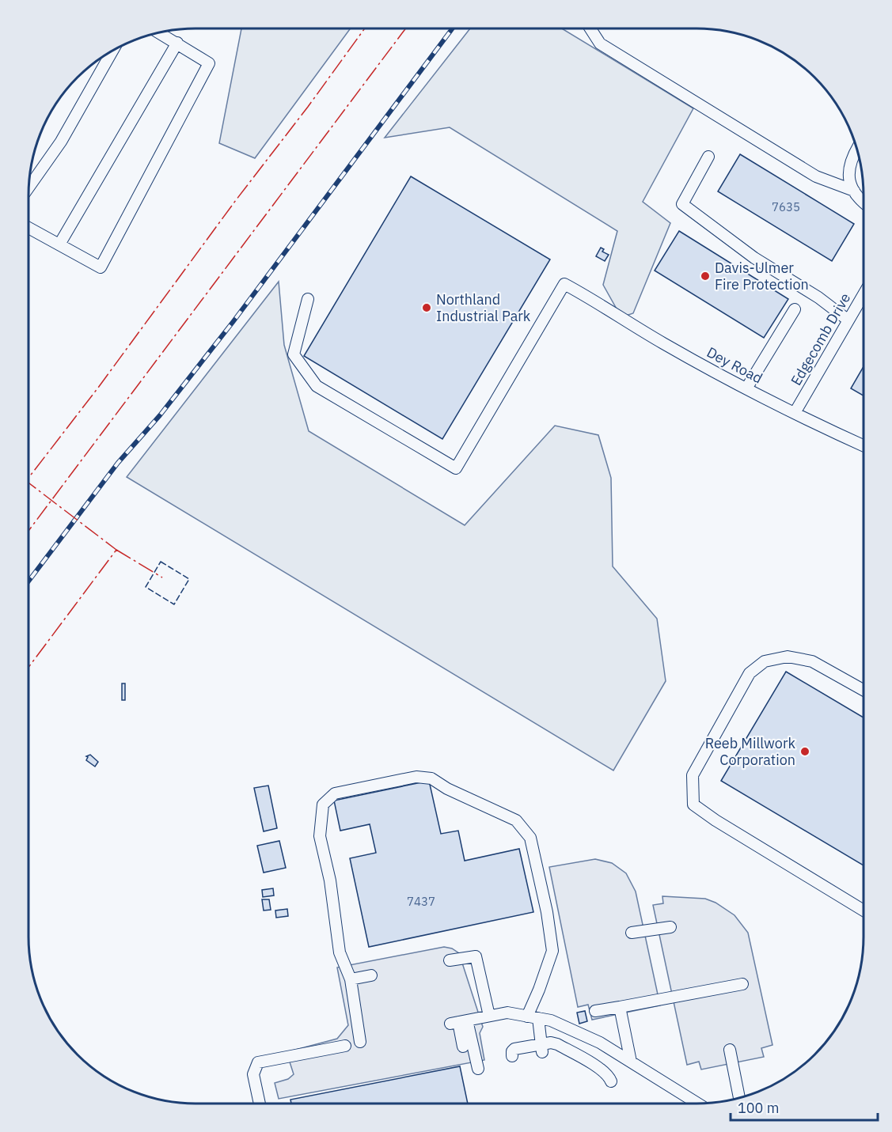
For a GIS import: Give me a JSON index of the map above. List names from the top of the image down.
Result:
{
  "streets": {
    "street": ["Edgecomb Drive", "Dey Road"]
  },
  "crossings": [
    ["Edgecomb Drive", "Dey Road"]
  ],
  "places": ["Davis-Ulmer Fire Protection", "Northland Industrial Park", "Reeb Millwork Corporation"],
  "house_numbers": ["7635", "7437"],
  "scale_bar": "100 m"
}
